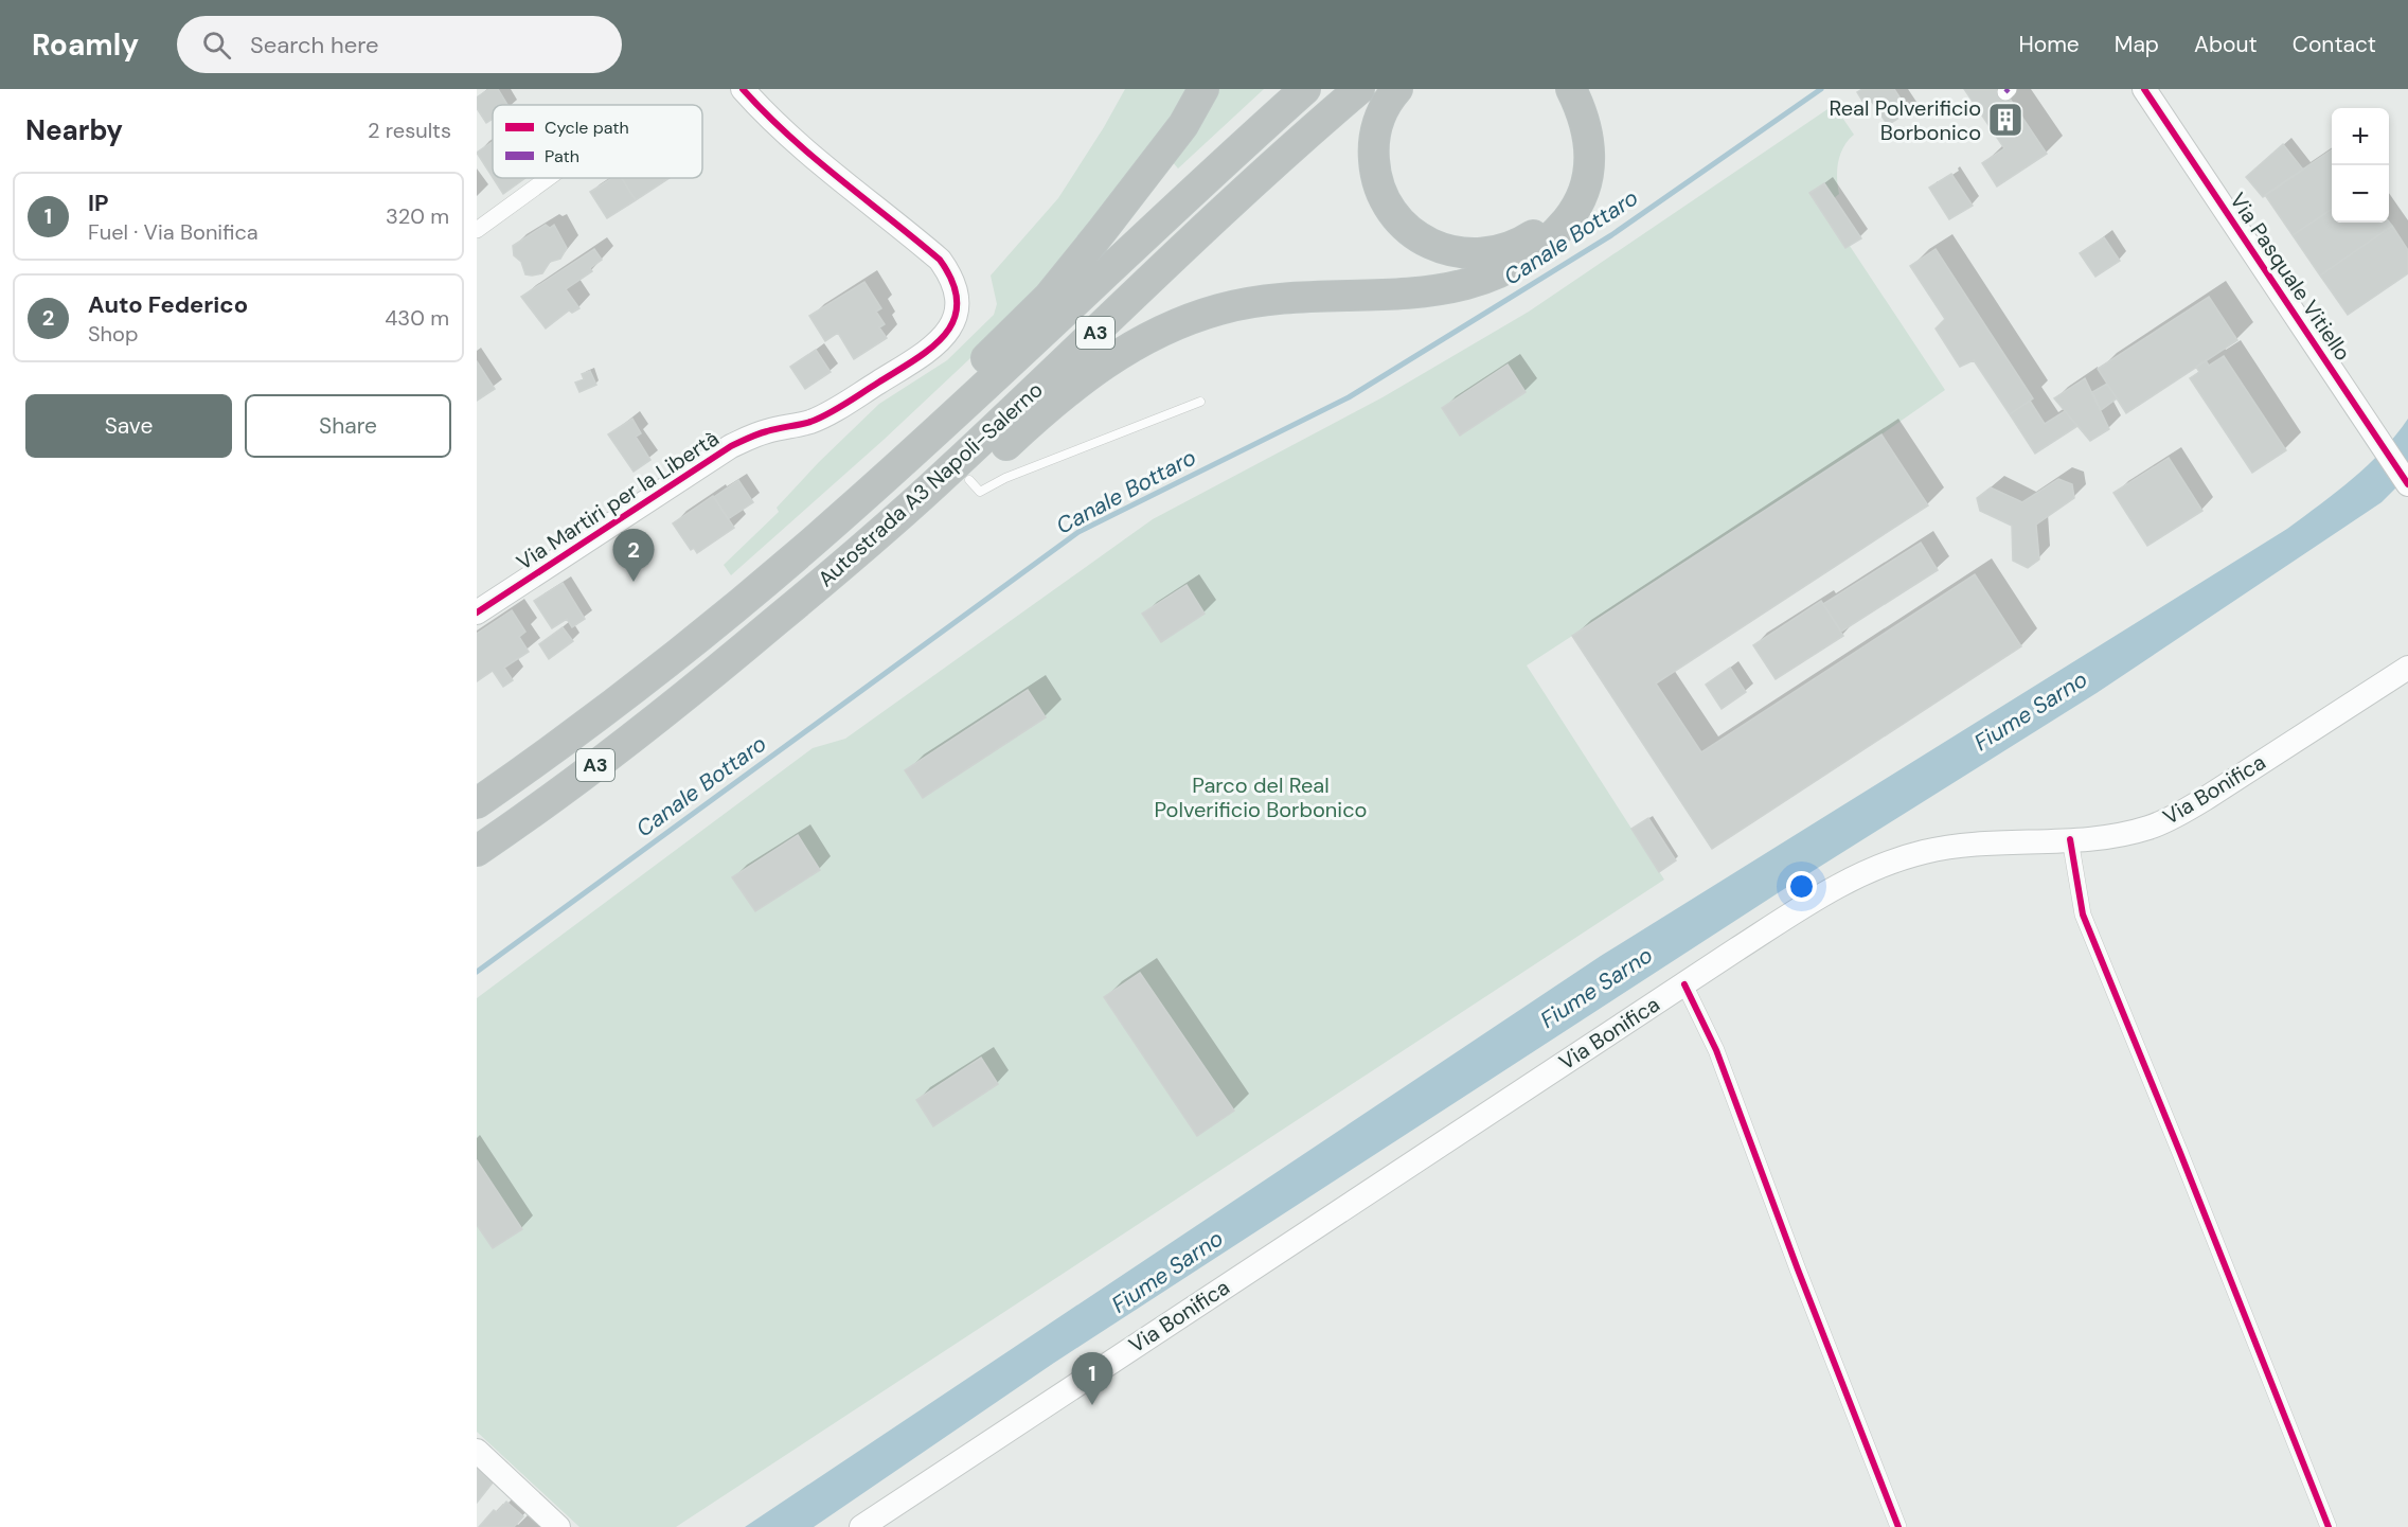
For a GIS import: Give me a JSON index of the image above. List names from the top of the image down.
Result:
{
  "streets": {
    "highway": ["A3", "Autostrada A3 Napoli-Salerno"],
    "main road": ["Via Pasquale Vitiello", "Via Martiri per la Libertà", "Via Bonifica"]
  },
  "water": ["Canale Bottaro", "Fiume Sarno"],
  "parks": ["Parco del Real Polverificio Borbonico"],
  "places": {
    "building": ["Real Polverificio Borbonico"]
  },
  "legend": ["Cycle path", "Path"],
  "page": {
    "header": "Roamly",
    "search": "Search here",
    "nav": [
      "Home",
      "Map",
      "About",
      "Contact"
    ],
    "heading": ["Nearby", "2 results"],
    "map_buttons": ["+", "−"],
    "list": [
      {
        "mark": "1",
        "name": "IP",
        "note": "Fuel · Via Bonifica",
        "value": "320 m"
      },
      {
        "mark": "2",
        "name": "Auto Federico",
        "note": "Shop",
        "value": "430 m"
      }
    ],
    "buttons": ["Save", "Share"],
    "pins": ["2", "1"]
  }
}
